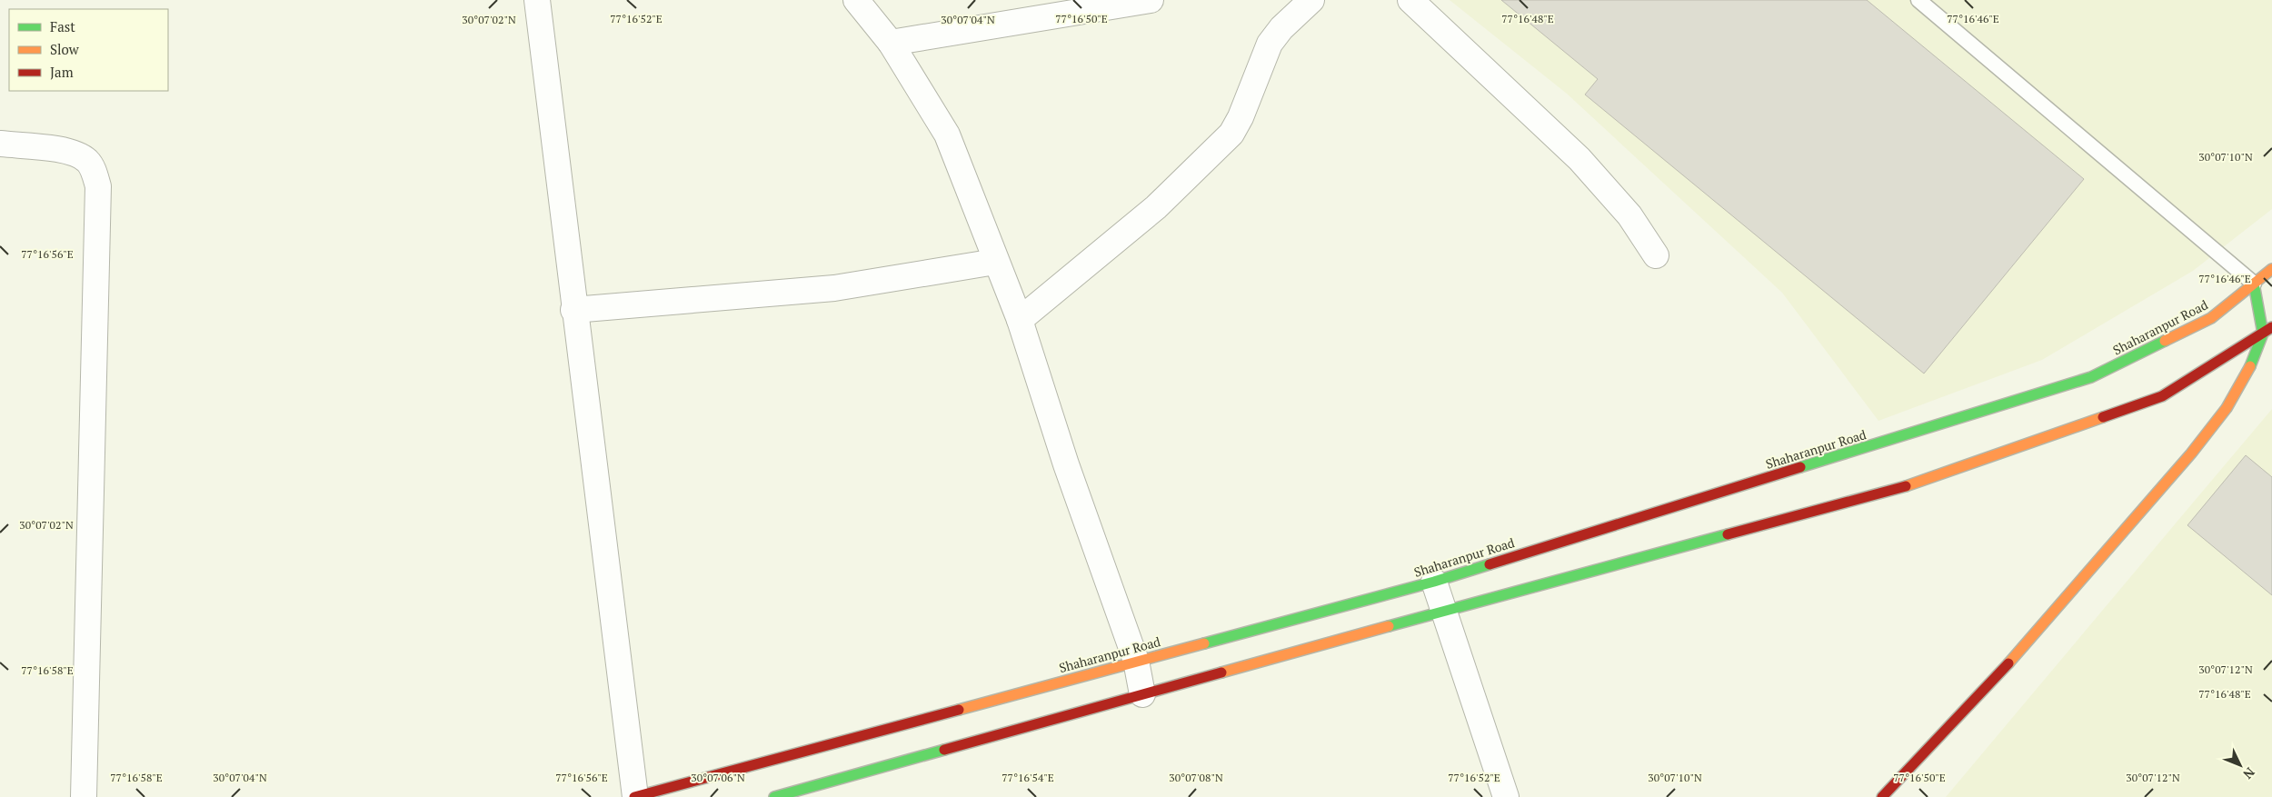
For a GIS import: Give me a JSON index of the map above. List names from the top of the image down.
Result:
{
  "streets": {
    "main road": ["Shaharanpur Road"]
  },
  "legend": ["Fast", "Slow", "Jam"],
  "north": "bottom right",
  "coordinates": [
    "77°16'52\"E",
    "77°16'50\"E",
    "77°16'48\"E",
    "77°16'46\"E",
    "30°07'02\"N",
    "30°07'04\"N",
    "30°07'10\"N",
    "77°16'56\"E",
    "30°07'12\"N",
    "77°16'58\"E",
    "30°07'06\"N",
    "30°07'08\"N",
    "77°16'54\"E"
  ]
}
